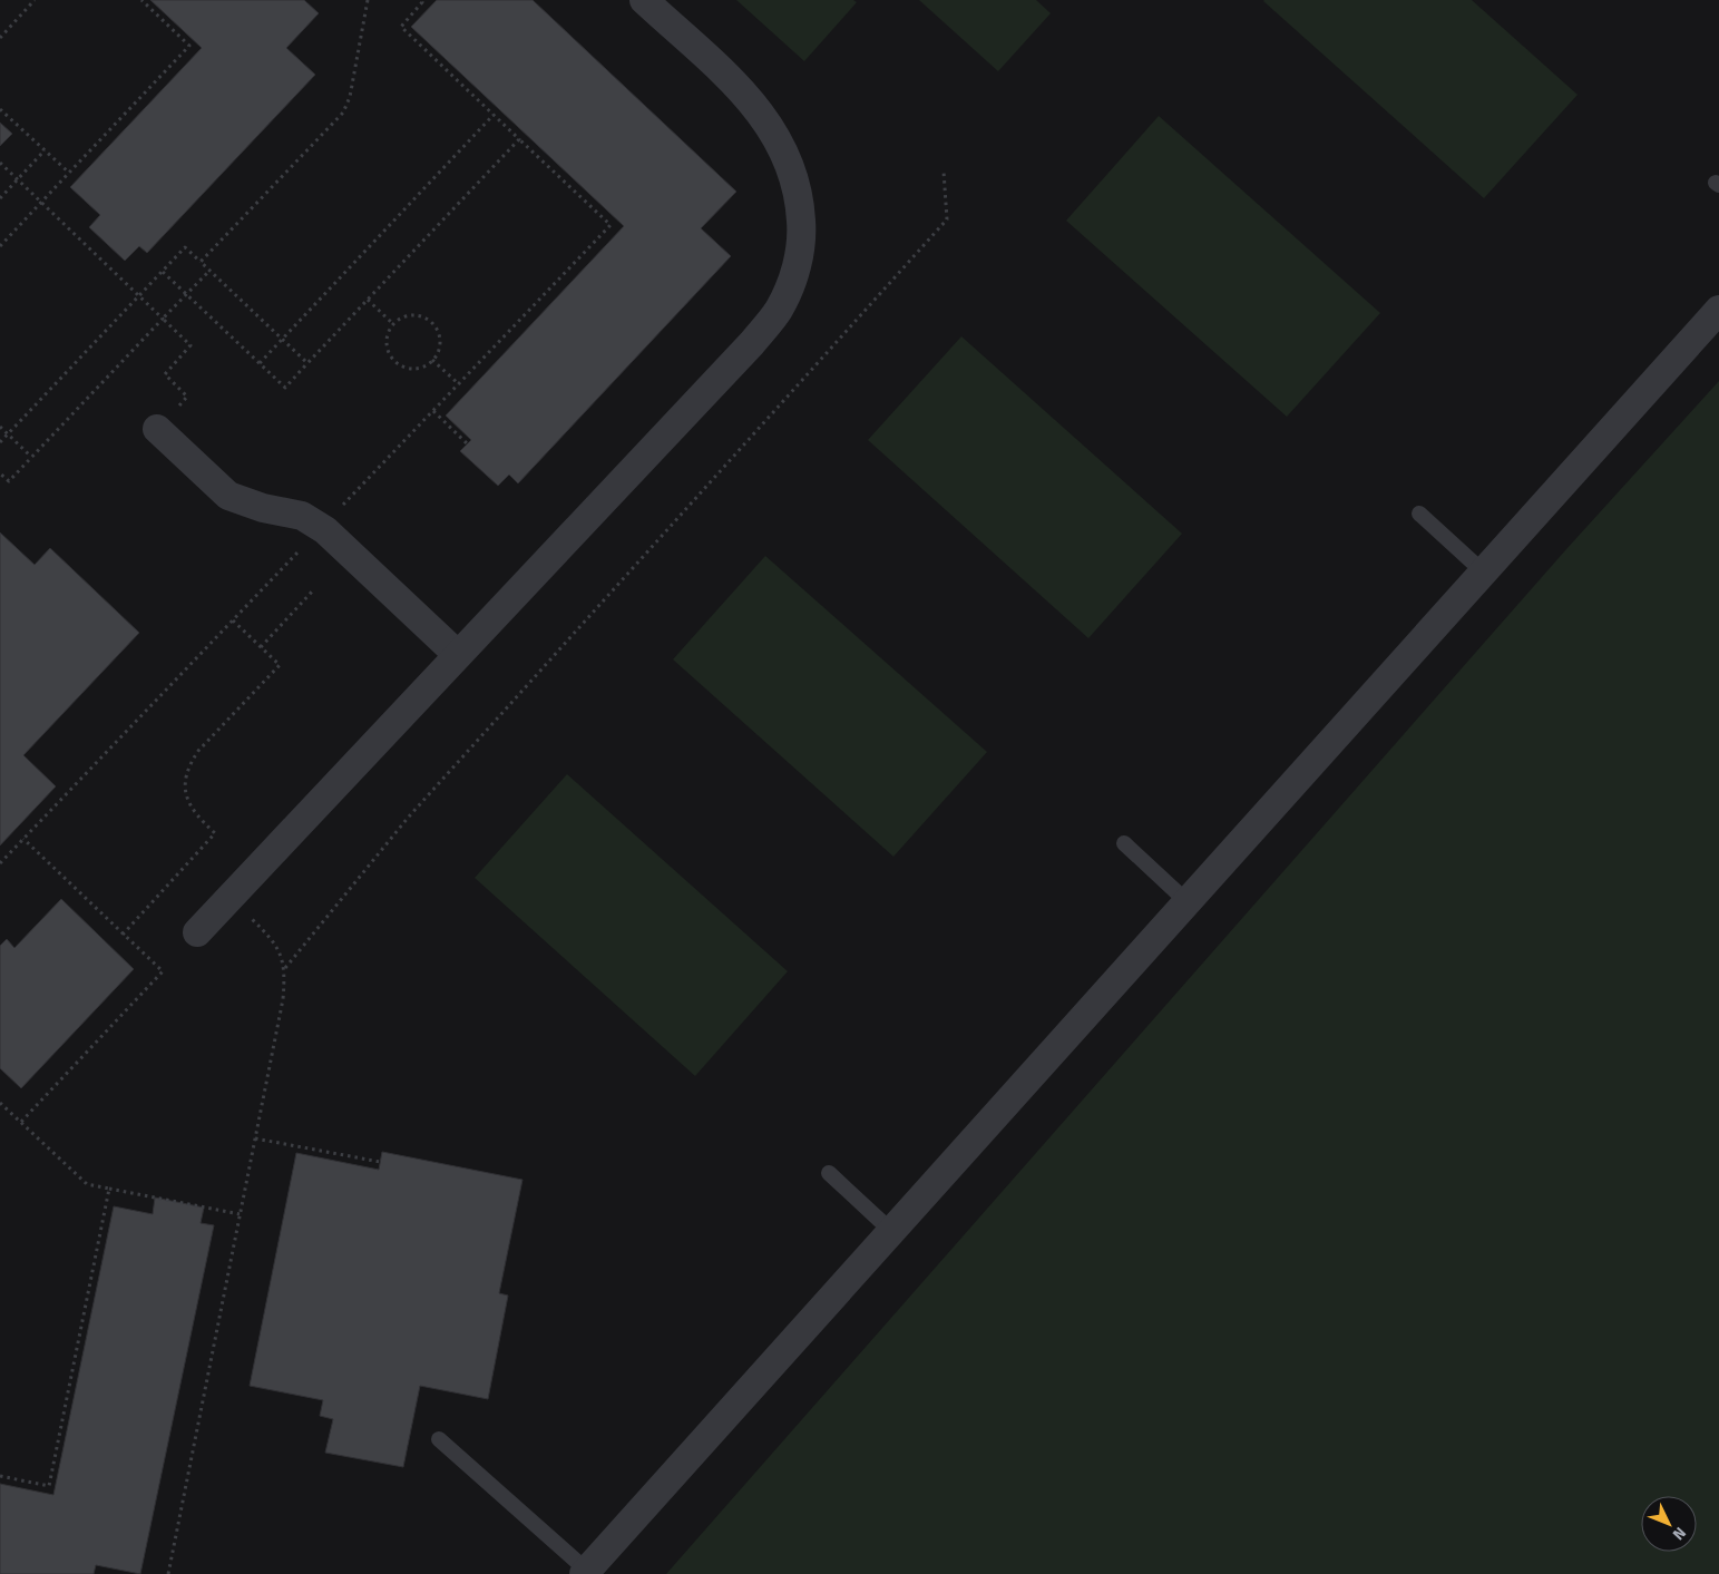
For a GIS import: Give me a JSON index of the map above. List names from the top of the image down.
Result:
{
  "north": "bottom right"
}
